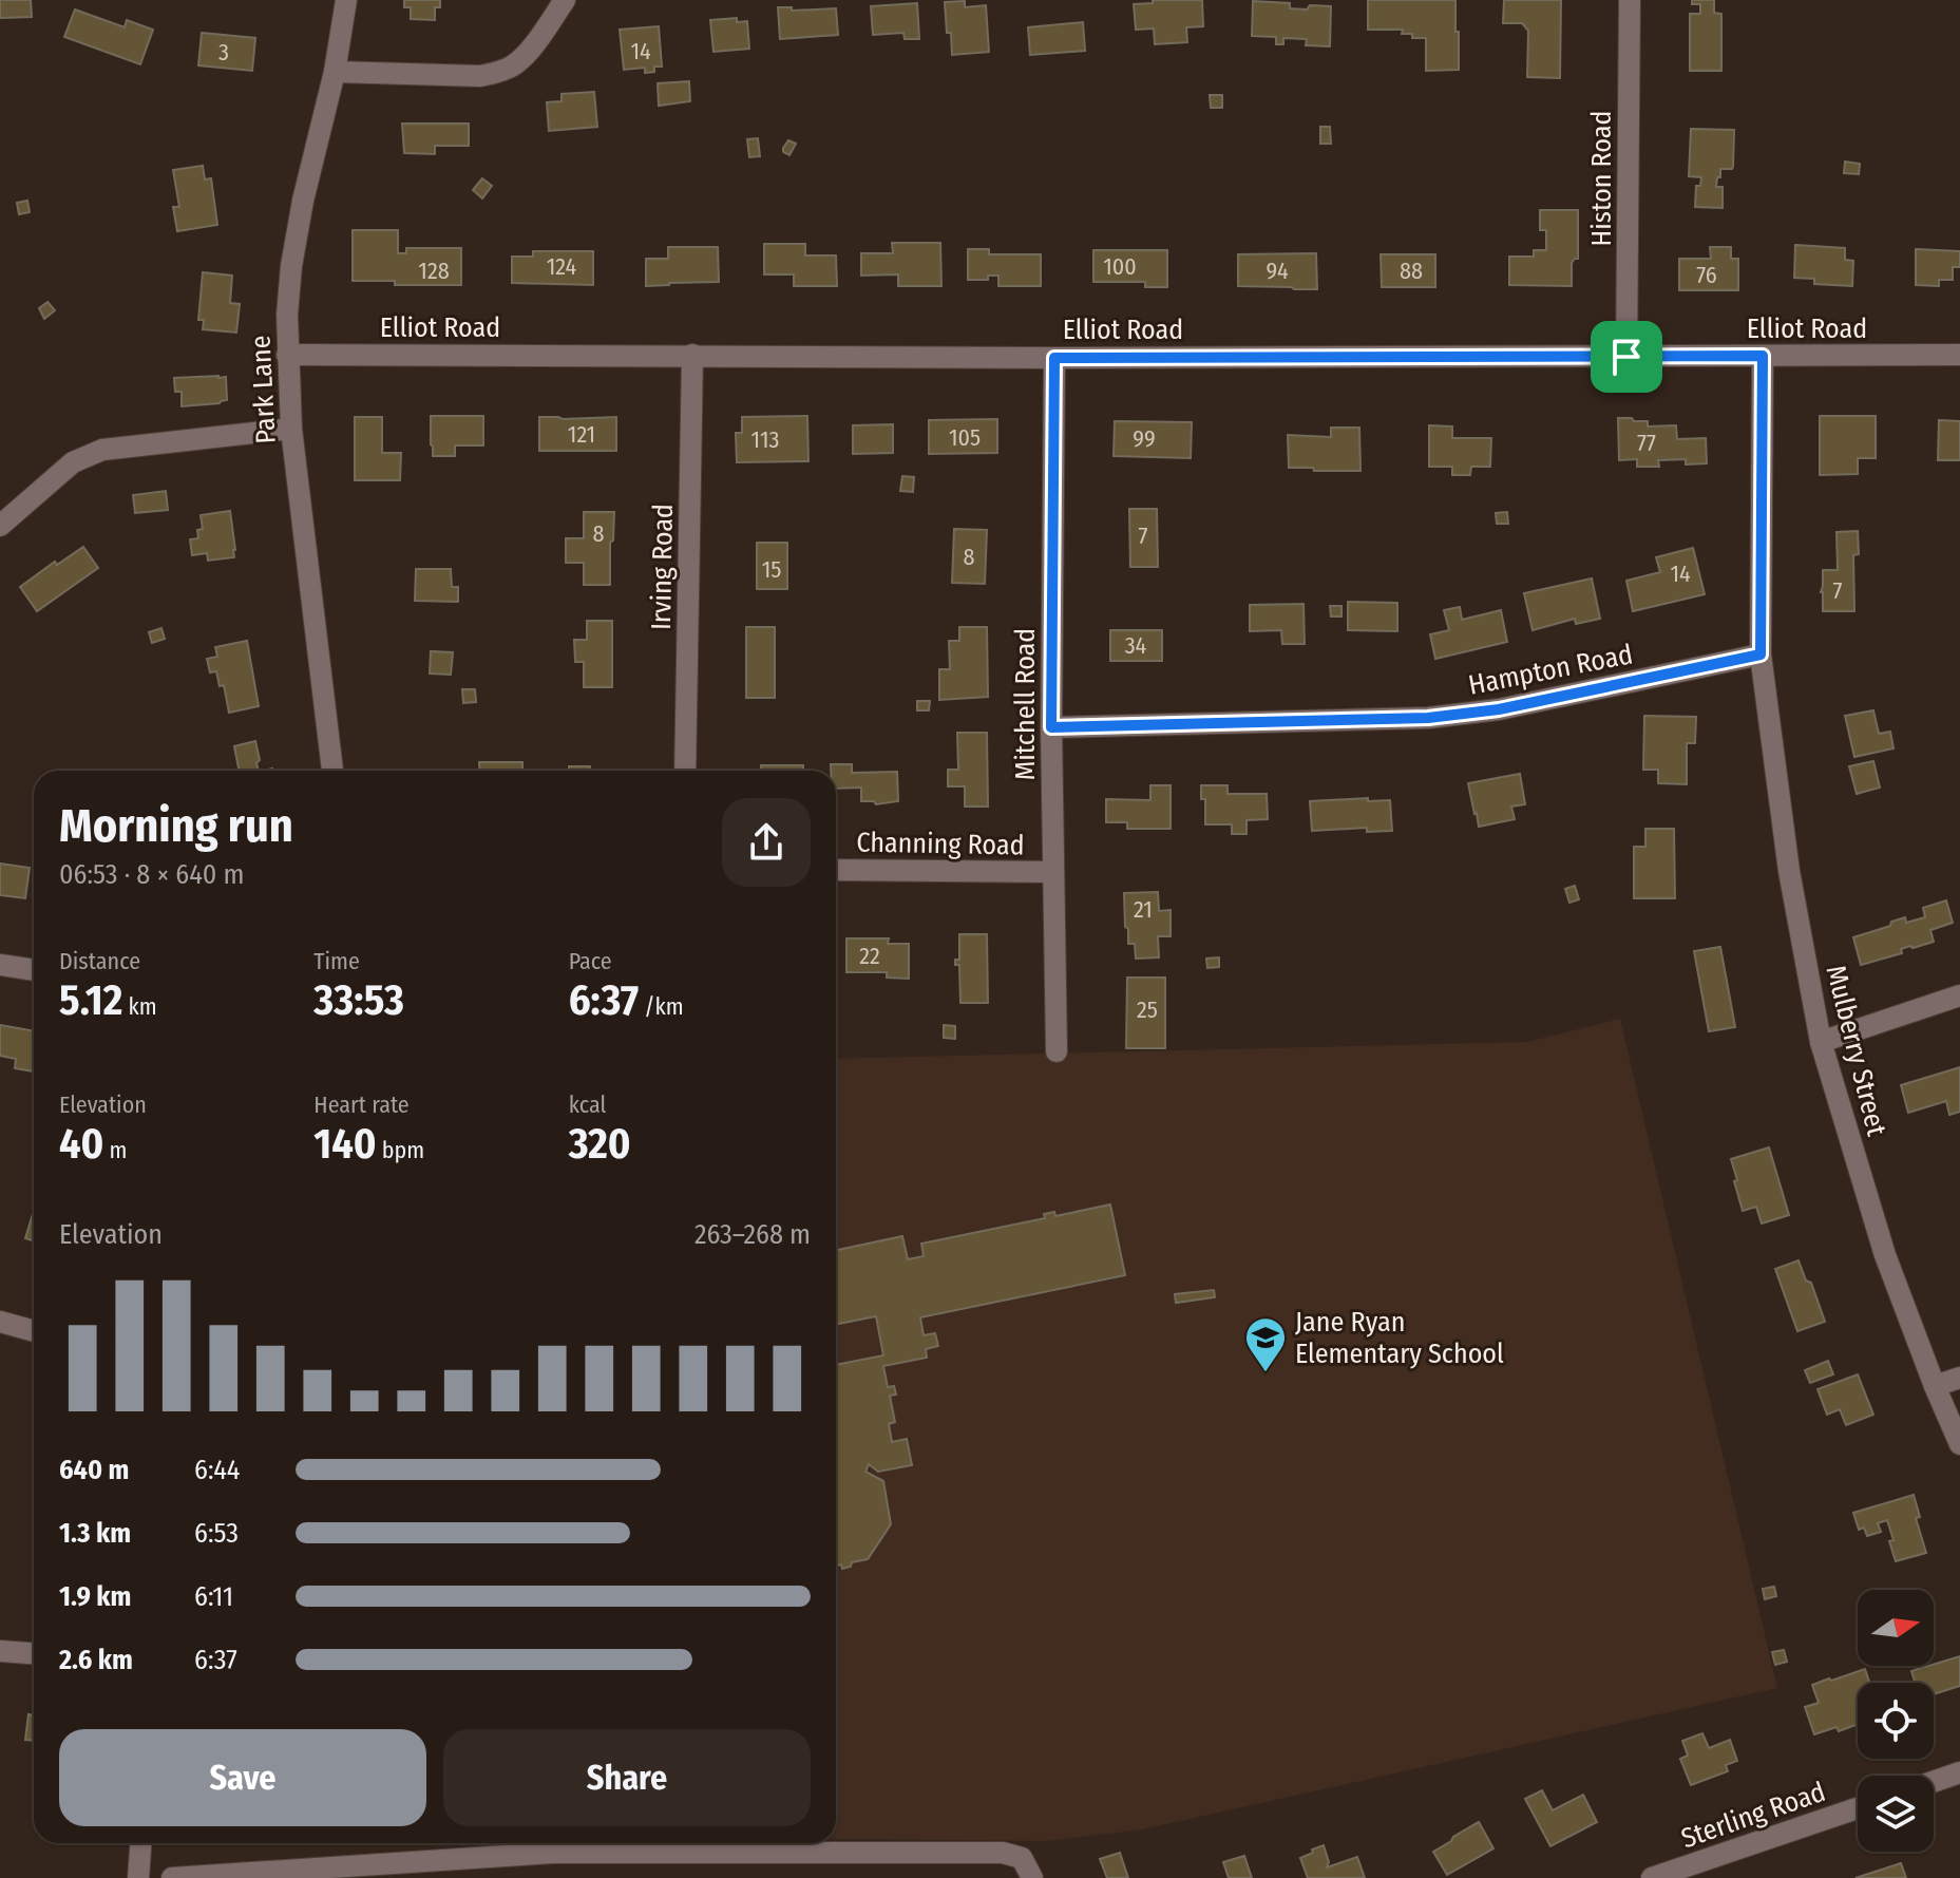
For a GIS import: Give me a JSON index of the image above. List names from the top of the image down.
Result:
{
  "streets": {
    "street": [
      "Histon Road",
      "Elliot Road",
      "Park Lane",
      "Irving Road",
      "Hampton Road",
      "Mitchell Road",
      "Channing Road",
      "Mulberry Street",
      "Sterling Road"
    ]
  },
  "crossings": [
    ["Histon Road", "Elliot Road"],
    ["Elliot Road", "Park Lane"],
    ["Elliot Road", "Irving Road"],
    ["Elliot Road", "Mitchell Road"],
    ["Hampton Road", "Mitchell Road"],
    ["Hampton Road", "Mulberry Street"],
    ["Mitchell Road", "Channing Road"]
  ],
  "places": {
    "school or university": ["Jane Ryan Elementary School"]
  },
  "house_numbers": [
    "14",
    "3",
    "124",
    "100",
    "128",
    "94",
    "88",
    "76",
    "121",
    "105",
    "99",
    "113",
    "77",
    "8",
    "7",
    "8",
    "15",
    "14",
    "7",
    "34",
    "21",
    "22",
    "25"
  ],
  "north": "right",
  "page": {
    "heading": ["Morning run", "06:53 · 8 × 640 m"],
    "stats": [
      ["Distance", "5.12 km"],
      ["Time", "33:53"],
      ["Pace", "6:37 /km"],
      ["Elevation", "40 m"],
      ["Heart rate", "140 bpm"],
      ["kcal", "320"]
    ],
    "chart": ["Elevation", "263–268 m"],
    "list": [
      {
        "name": "640 m",
        "note": "6:44"
      },
      {
        "name": "1.3 km",
        "note": "6:53"
      },
      {
        "name": "1.9 km",
        "note": "6:11"
      },
      {
        "name": "2.6 km",
        "note": "6:37"
      }
    ],
    "buttons": ["Save", "Share"]
  }
}
